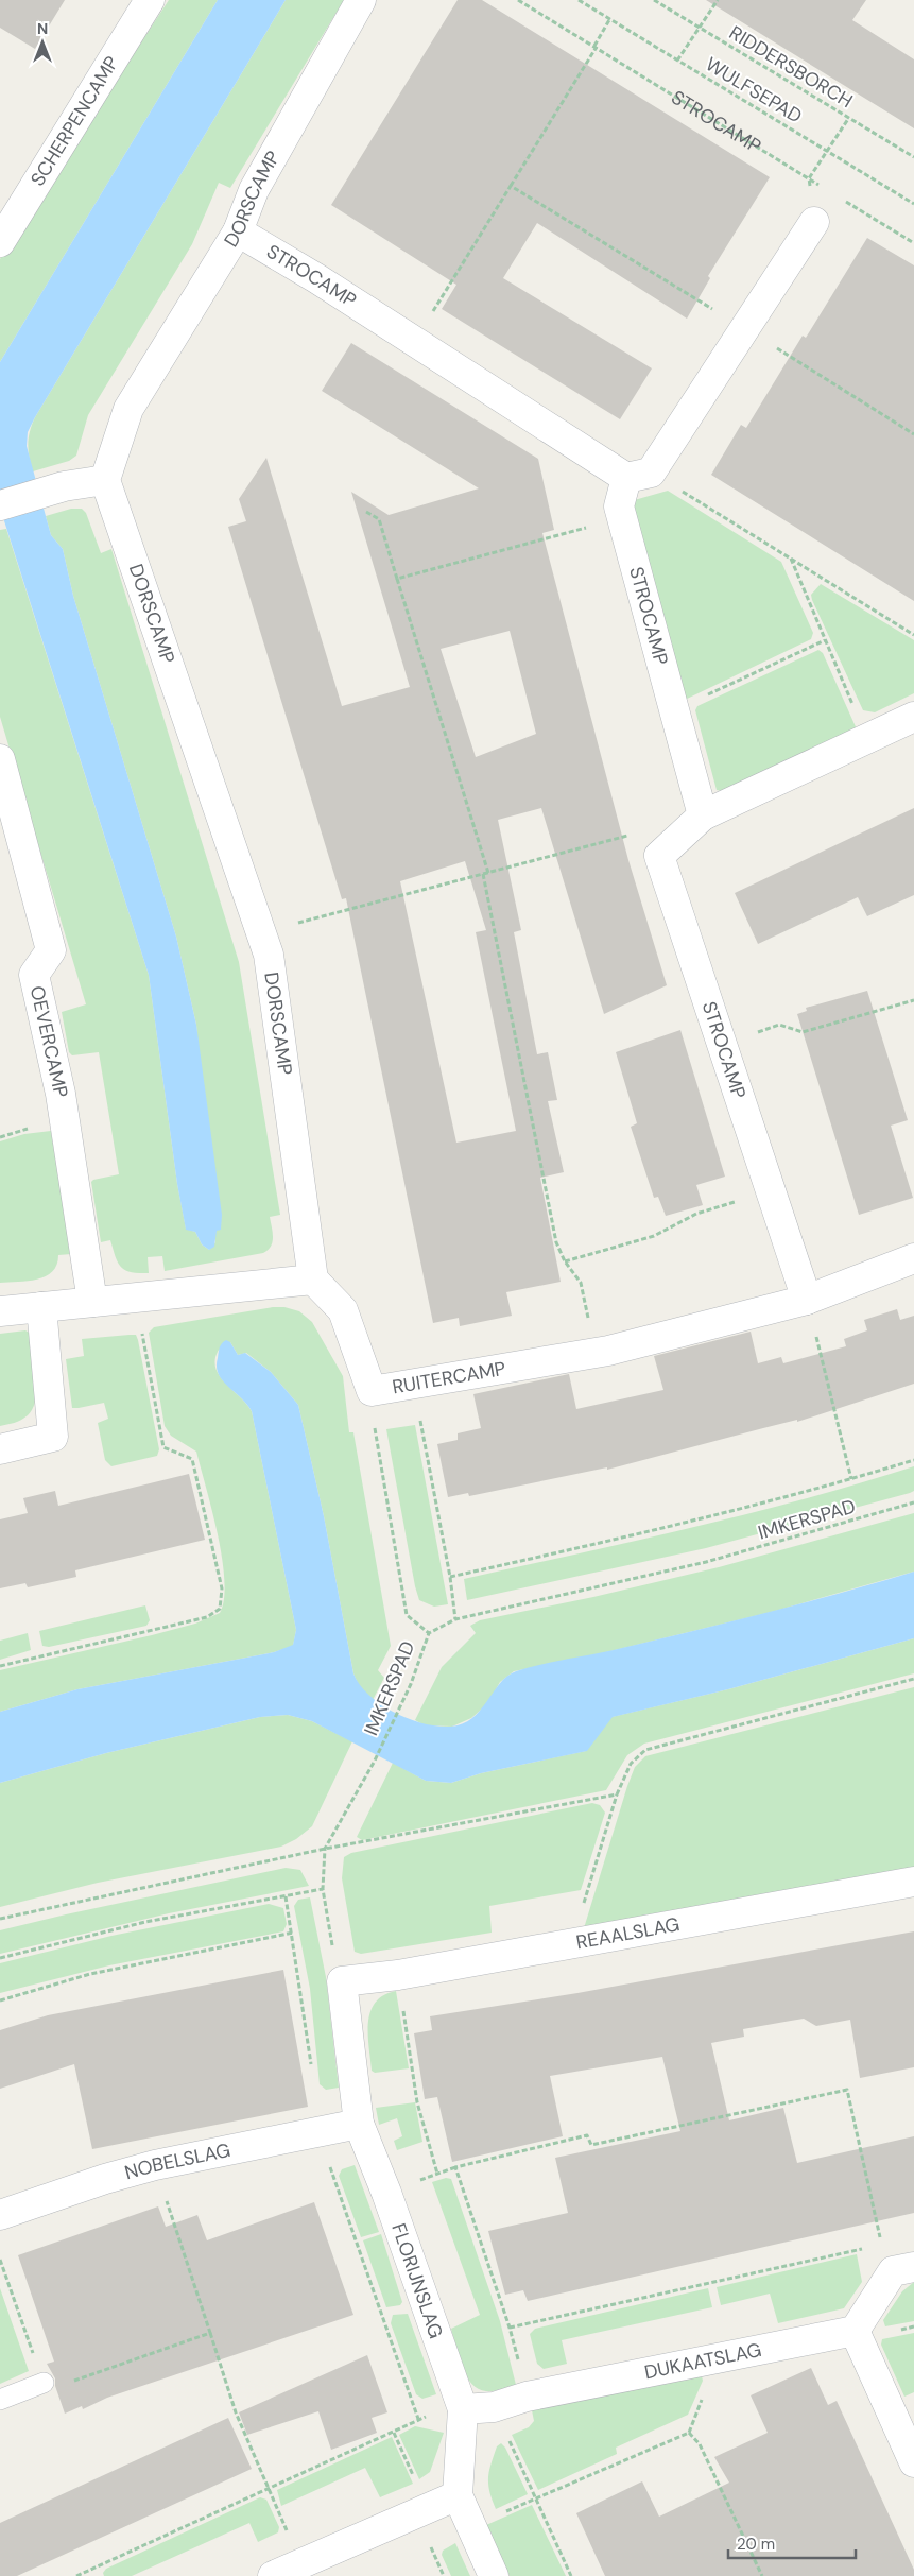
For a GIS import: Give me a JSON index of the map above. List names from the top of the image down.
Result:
{
  "streets": {
    "street": [
      "SCHERPENCAMP",
      "STROCAMP",
      "DORSCAMP",
      "OEVERCAMP",
      "RUITERCAMP",
      "REAALSLAG",
      "NOBELSLAG",
      "FLORIJNSLAG",
      "DUKAATSLAG"
    ],
    "path": ["RIDDERSBORCH", "WULFSEPAD", "IMKERSPAD"]
  },
  "crossings": [
    ["STROCAMP", "DORSCAMP"],
    ["STROCAMP", "RUITERCAMP"],
    ["DORSCAMP", "RUITERCAMP"],
    ["REAALSLAG", "FLORIJNSLAG"],
    ["NOBELSLAG", "FLORIJNSLAG"],
    ["FLORIJNSLAG", "DUKAATSLAG"]
  ],
  "scale_bar": "20 m",
  "north": "top"
}
